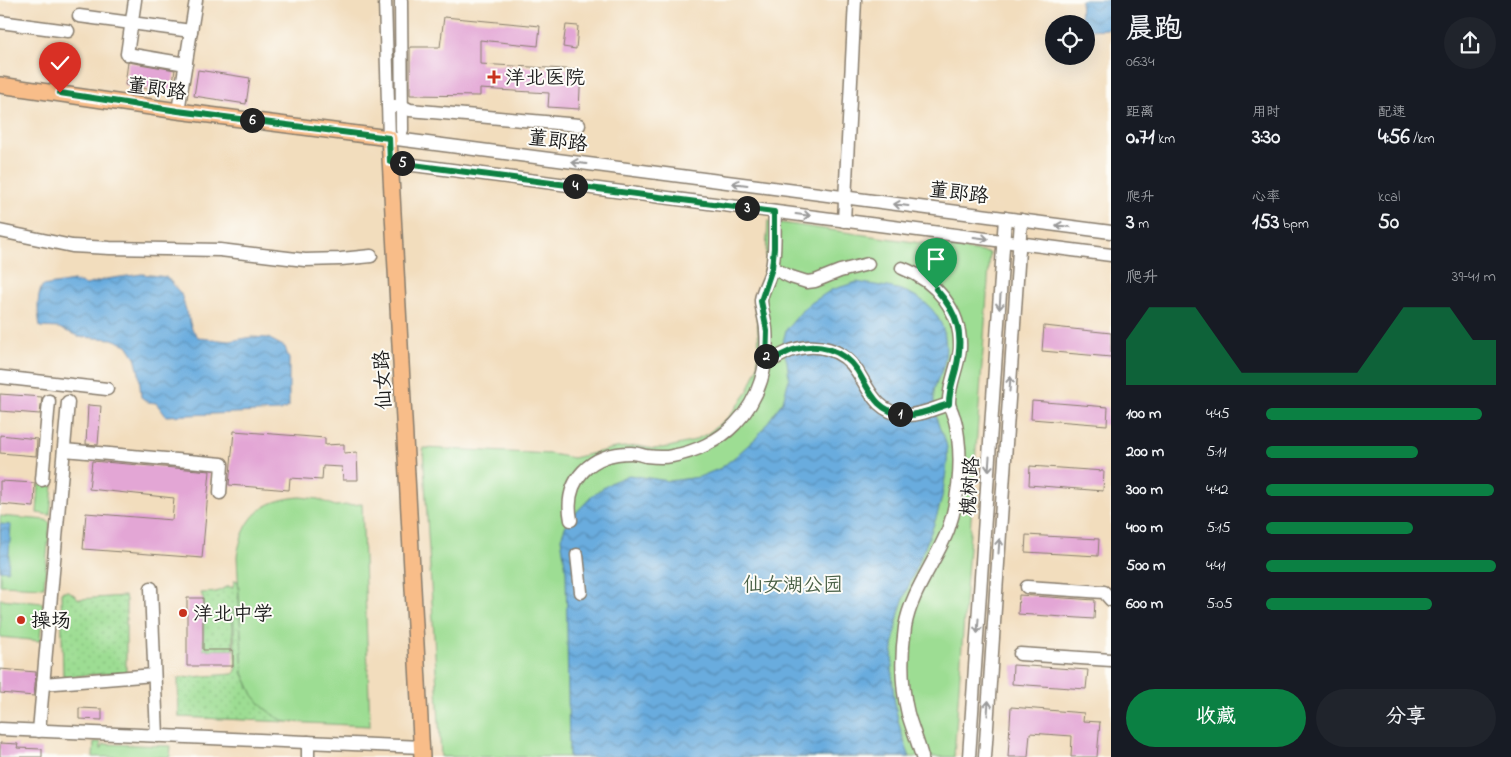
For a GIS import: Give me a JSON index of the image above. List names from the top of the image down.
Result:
{
  "streets": {
    "main road": ["董郎路", "仙女路"],
    "street": ["槐树路"]
  },
  "crossings": [
    ["董郎路", "仙女路"],
    ["董郎路", "槐树路"]
  ],
  "parks": ["仙女湖公园"],
  "places": {
    "health": ["洋北医院"],
    "other": ["洋北中学", "操场"]
  },
  "page": {
    "heading": ["晨跑", "06:34"],
    "stats": [
      ["距离", "0.71 km"],
      ["用时", "3:30"],
      ["配速", "4:56 /km"],
      ["爬升", "3 m"],
      ["心率", "153 bpm"],
      ["kcal", "50"]
    ],
    "pins": [
      "6",
      "5",
      "4",
      "3",
      "2",
      "1"
    ],
    "chart": ["爬升", "39–41 m"],
    "list": [
      {
        "name": "100 m",
        "note": "4:45"
      },
      {
        "name": "200 m",
        "note": "5:11"
      },
      {
        "name": "300 m",
        "note": "4:42"
      },
      {
        "name": "400 m",
        "note": "5:15"
      },
      {
        "name": "500 m",
        "note": "4:41"
      },
      {
        "name": "600 m",
        "note": "5:05"
      }
    ],
    "buttons": ["收藏", "分享"]
  }
}
